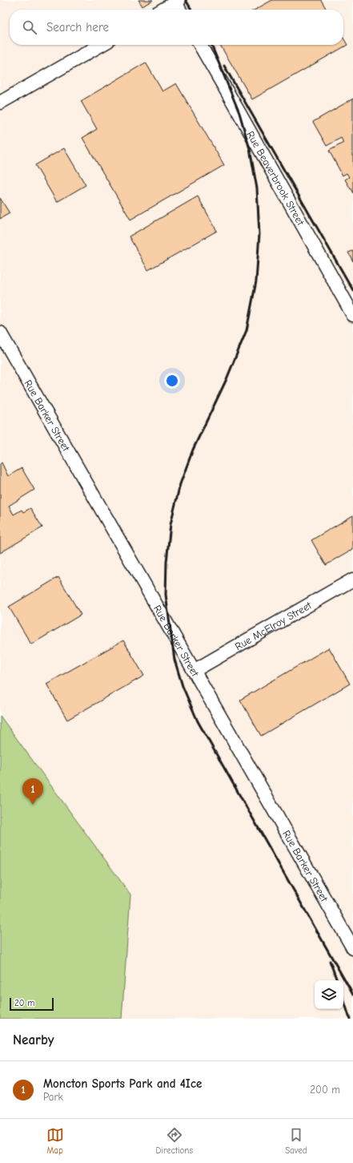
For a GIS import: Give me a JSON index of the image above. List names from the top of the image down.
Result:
{
  "streets": {
    "street": ["Rue Beaverbrook Street", "Rue Barker Street", "Rue McElroy Street"]
  },
  "crossings": [
    ["Rue Barker Street", "Rue McElroy Street"]
  ],
  "scale_bar": "20 m",
  "page": {
    "search": "Search here",
    "pins": "1",
    "scale": "20 m",
    "heading": "Nearby",
    "list": [
      {
        "mark": "1",
        "name": "Moncton Sports Park and 4Ice",
        "note": "Park",
        "value": "200 m"
      }
    ],
    "nav": ["Map", "Directions", "Saved"]
  }
}
